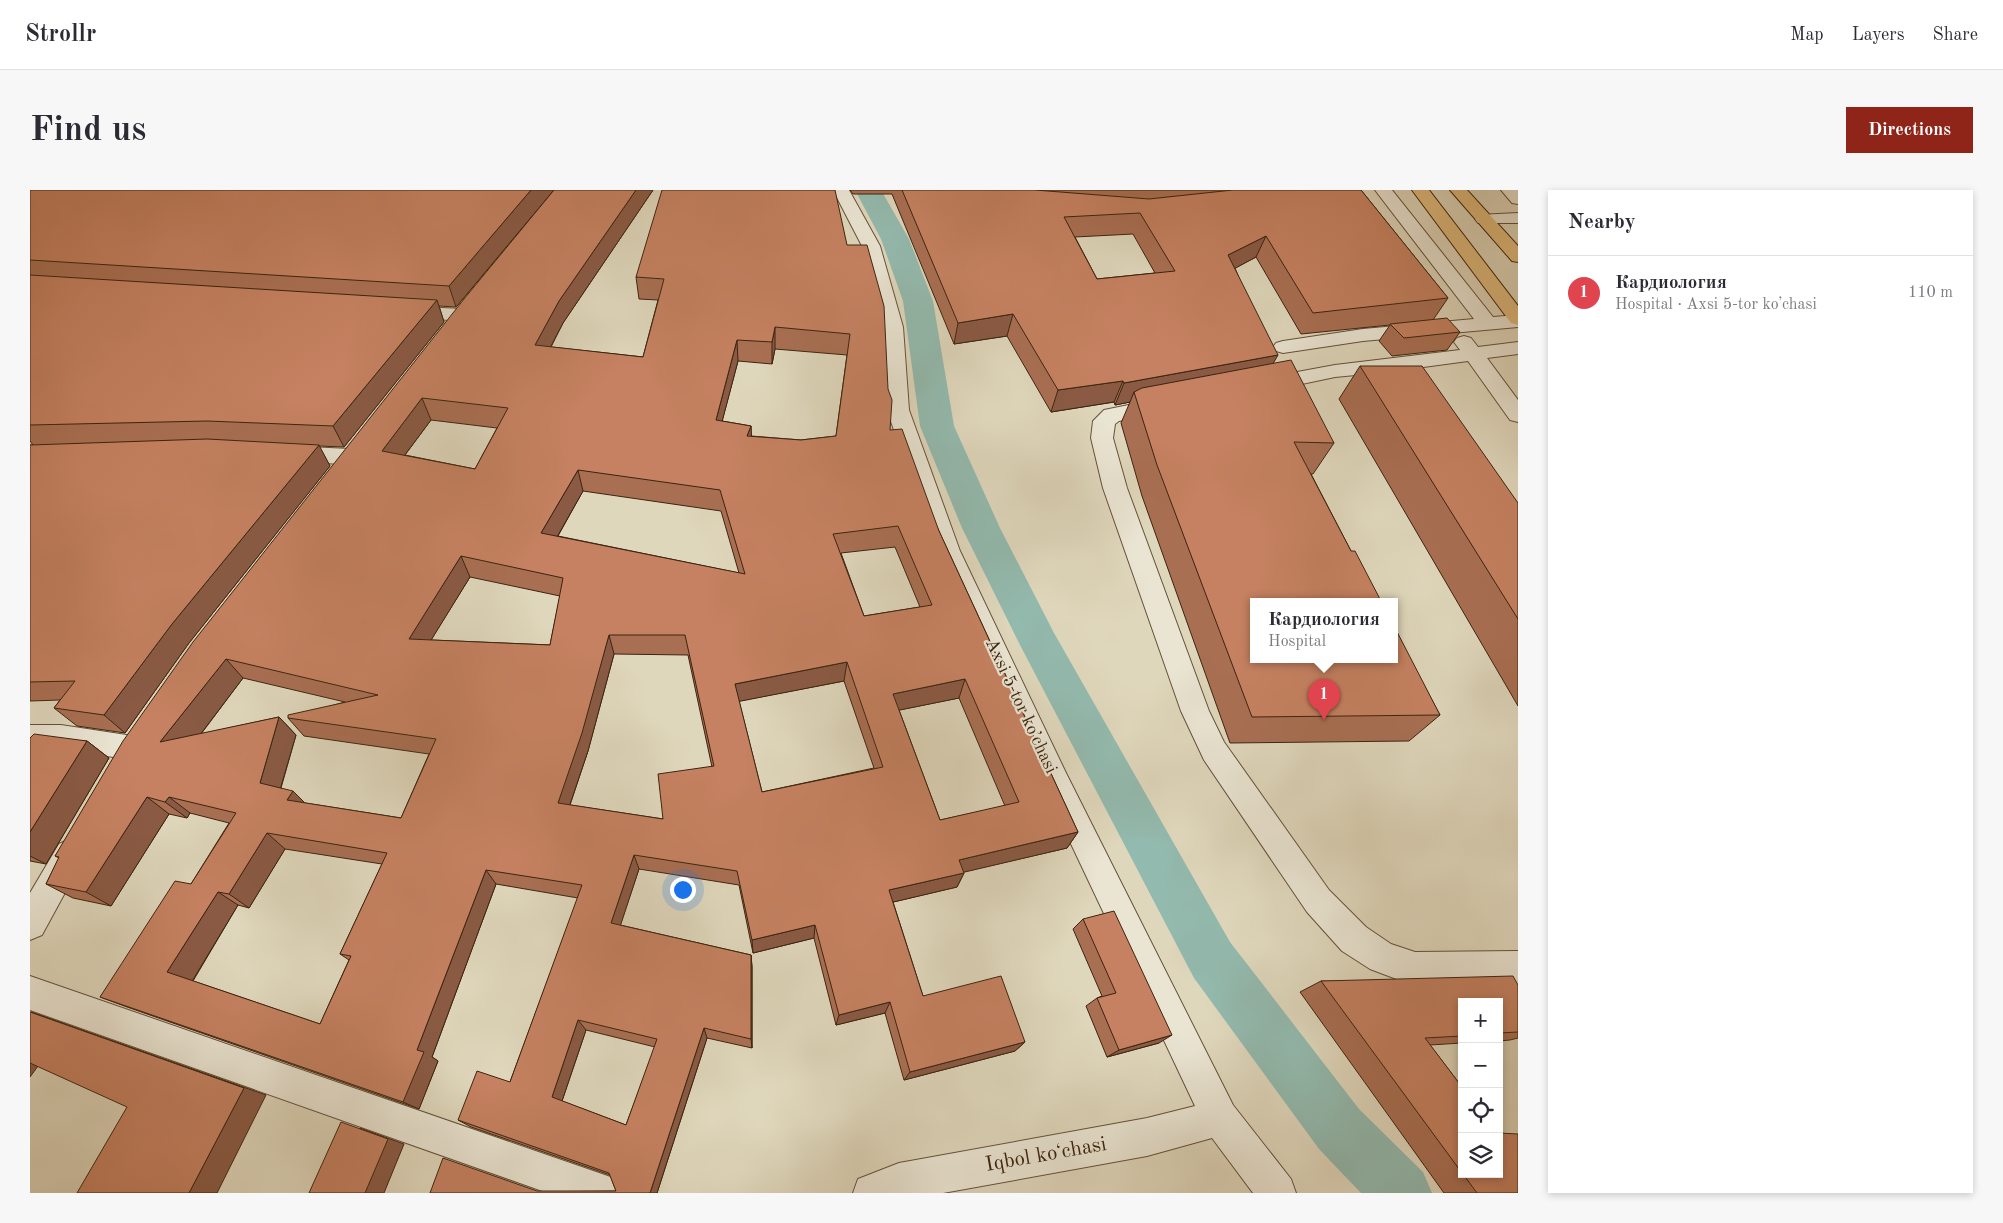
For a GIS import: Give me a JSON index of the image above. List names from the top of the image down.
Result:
{
  "streets": {
    "street": ["Аxsi 5-tor koʼchasi", "Iqbol koʻchasi"]
  },
  "crossings": [
    ["Аxsi 5-tor koʼchasi", "Iqbol koʻchasi"]
  ],
  "page": {
    "header": "Strollr",
    "nav": ["Map", "Layers", "Share"],
    "buttons": "Directions",
    "title": "Find us",
    "heading": "Nearby",
    "list": [
      {
        "mark": "1",
        "name": "Кардиология",
        "note": "Hospital · Аxsi 5-tor koʼchasi",
        "value": "110 m"
      }
    ],
    "popup": ["Кардиология", "Hospital"],
    "pins": "1",
    "map_buttons": ["+", "−"]
  }
}
